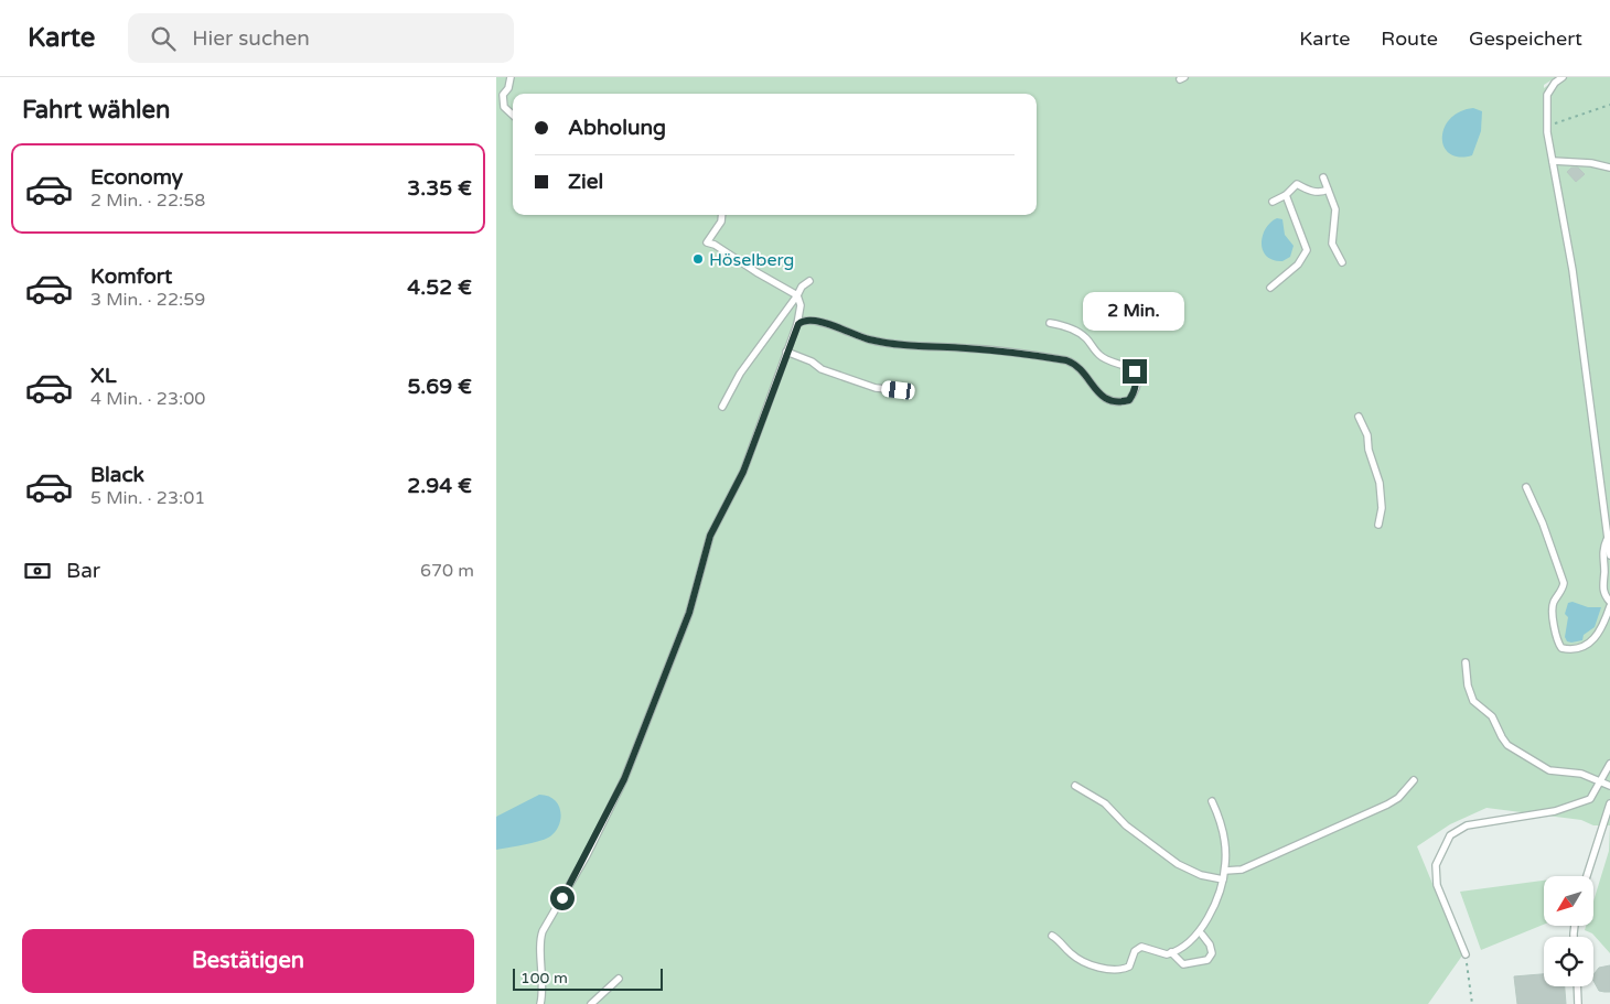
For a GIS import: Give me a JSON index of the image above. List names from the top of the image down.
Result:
{
  "places": ["Höselberg"],
  "scale_bar": "100 m",
  "north": "bottom left",
  "page": {
    "header": "Karte",
    "search": "Hier suchen",
    "nav": ["Karte", "Route", "Gespeichert"],
    "heading": "Fahrt wählen",
    "banner": ["Abholung", "Ziel"],
    "list": [
      {
        "name": "Economy",
        "note": "2 Min. · 22:58",
        "value": "3.35 €"
      },
      {
        "name": "Komfort",
        "note": "3 Min. · 22:59",
        "value": "4.52 €"
      },
      {
        "name": "XL",
        "note": "4 Min. · 23:00",
        "value": "5.69 €"
      },
      {
        "name": "Black",
        "note": "5 Min. · 23:01",
        "value": "2.94 €"
      }
    ],
    "bubble": "2 Min.",
    "pay": ["Bar", "670 m"],
    "buttons": "Bestätigen",
    "scale": "100 m"
  }
}
